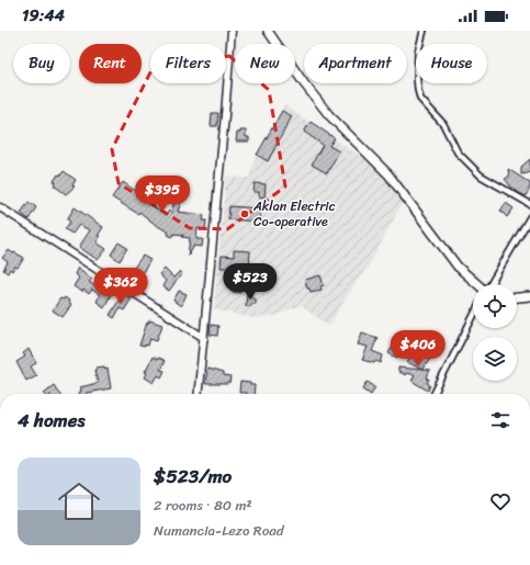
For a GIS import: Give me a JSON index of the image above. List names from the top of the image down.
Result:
{
  "places": ["Aklan Electric Co-operative"],
  "page": {
    "status": "19:44",
    "chip": [
      "Buy",
      "Rent",
      "Filters",
      "New",
      "Apartment",
      "House"
    ],
    "price": [
      "$395",
      "$523",
      "$362",
      "$406"
    ],
    "heading": "4 homes",
    "list": [
      {
        "name": "$523/mo",
        "note": "2 rooms · 80 m² · Numancia-Lezo Road"
      }
    ]
  }
}
